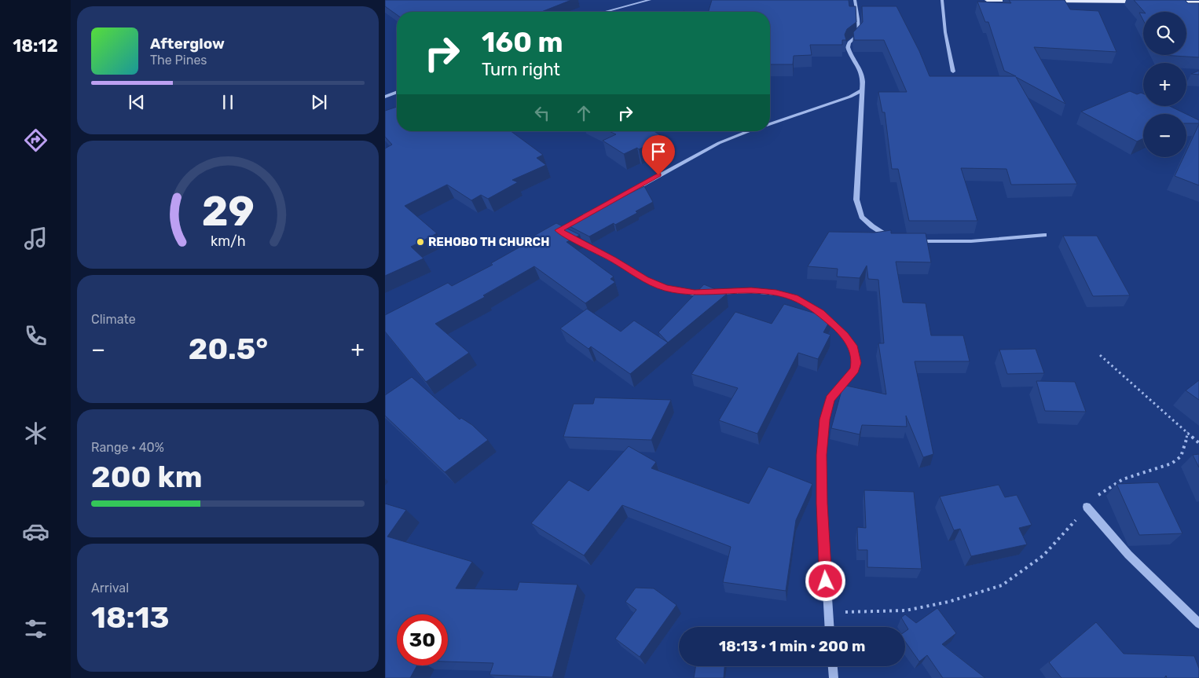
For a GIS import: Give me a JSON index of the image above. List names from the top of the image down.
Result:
{
  "places": ["REHOBO TH CHURCH"],
  "page": {
    "tabs": "18:12",
    "map_buttons": ["+", "−"],
    "turn": ["160 m", "Turn right"],
    "song": ["Afterglow", "The Pines"],
    "tile": [
      "Climate",
      ["Range · 40%", "200 km"],
      ["Arrival", "18:13"]
    ],
    "heat": ["−", "20.5°", "+"],
    "limit": "30",
    "trip": "18:13 · 1 min · 200 m",
    "gauge": ["29", "km/h"]
  }
}
